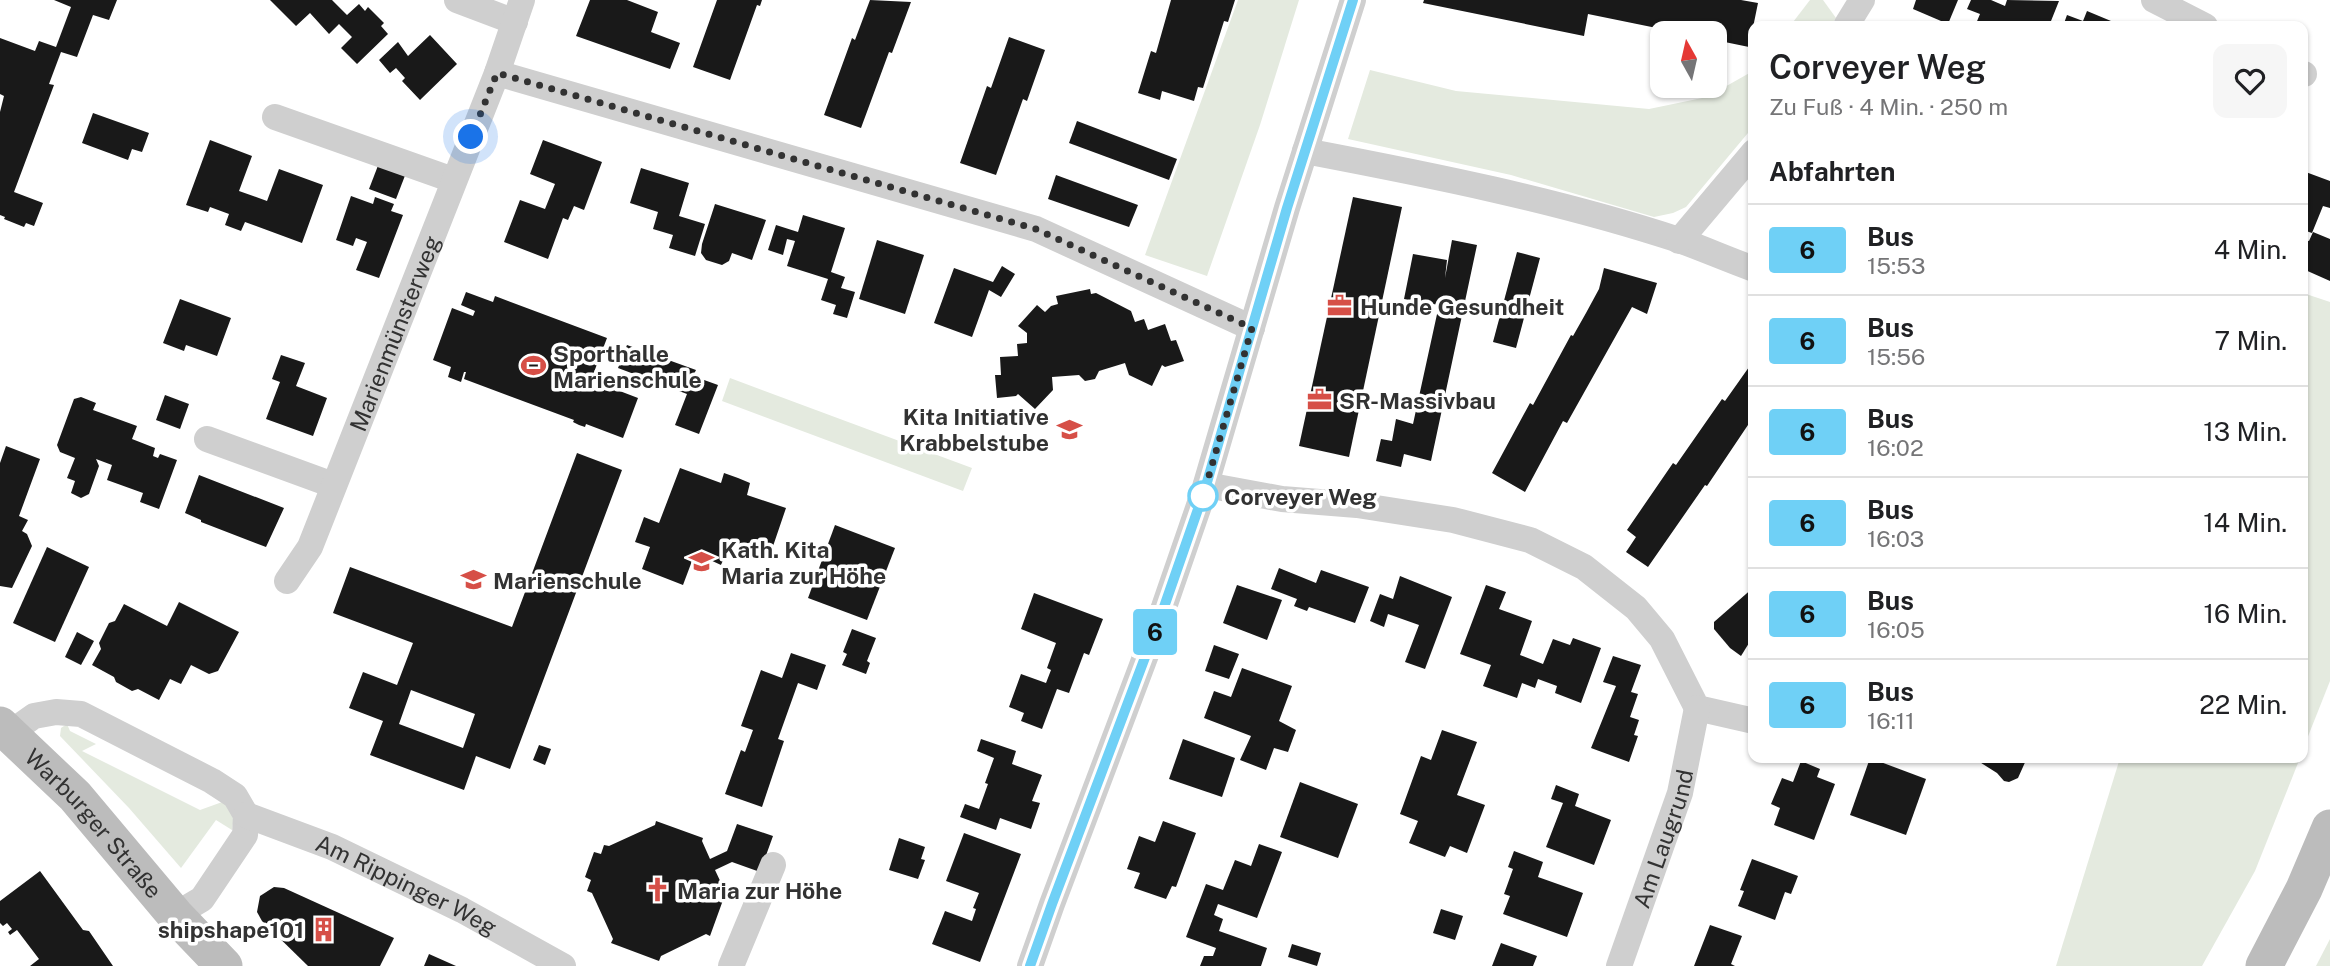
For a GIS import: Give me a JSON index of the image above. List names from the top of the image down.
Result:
{
  "streets": {
    "main road": ["Warburger Straße"],
    "street": ["Marienmünsterweg", "Am Laugrund", "Am Rippinger Weg"]
  },
  "crossings": [
    ["Warburger Straße", "Am Rippinger Weg"]
  ],
  "places": {
    "office": ["Hunde Gesundheit", "SR-Massivbau"],
    "sports": ["Sporthalle Marienschule"],
    "school or university": ["Kita Initiative Krabbelstube", "Kath. Kita Maria zur Höhe", "Marienschule"],
    "other": ["Corveyer Weg"],
    "church": ["Maria zur Höhe"],
    "building": ["shipshape101"]
  },
  "lines": ["bus line 6"],
  "north": "top",
  "page": {
    "on_map": "6",
    "heading": [
      ["Corveyer Weg", "Zu Fuß · 4 Min. · 250 m"],
      "Abfahrten"
    ],
    "list": [
      {
        "mark": "6",
        "name": "Bus",
        "note": "15:53",
        "value": "4 Min."
      },
      {
        "mark": "6",
        "name": "Bus",
        "note": "15:56",
        "value": "7 Min."
      },
      {
        "mark": "6",
        "name": "Bus",
        "note": "16:02",
        "value": "13 Min."
      },
      {
        "mark": "6",
        "name": "Bus",
        "note": "16:03",
        "value": "14 Min."
      },
      {
        "mark": "6",
        "name": "Bus",
        "note": "16:05",
        "value": "16 Min."
      },
      {
        "mark": "6",
        "name": "Bus",
        "note": "16:11",
        "value": "22 Min."
      }
    ]
  }
}
